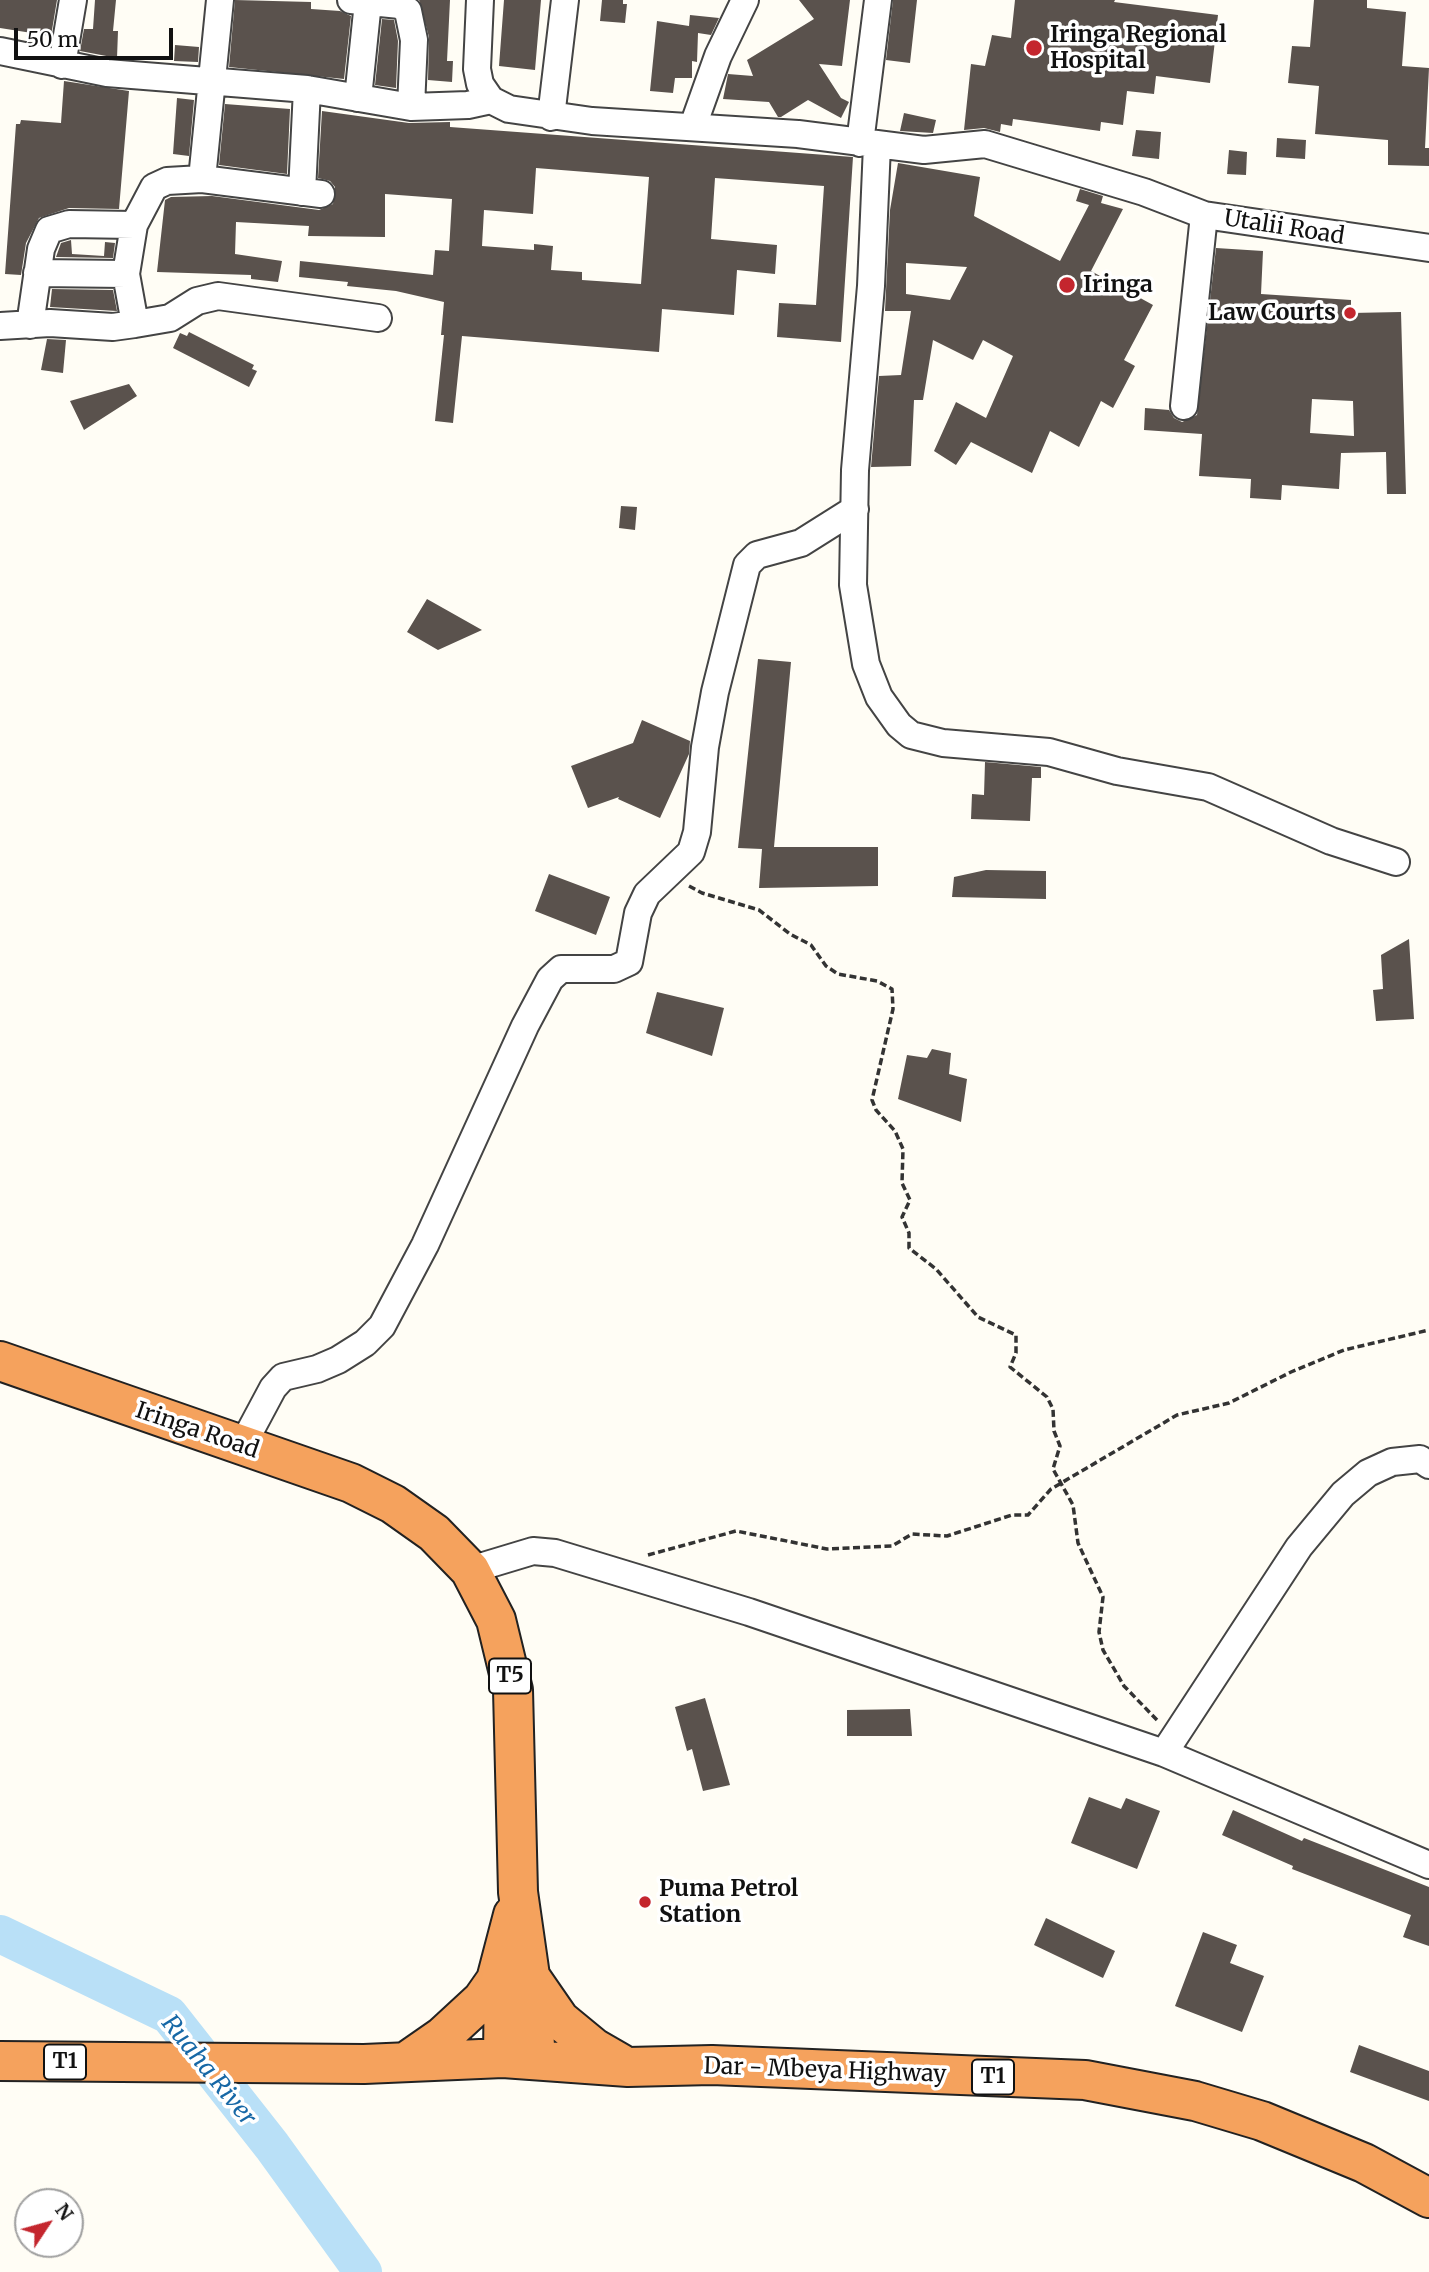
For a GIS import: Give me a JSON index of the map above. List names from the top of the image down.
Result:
{
  "streets": {
    "highway": [
      "Iringa Road",
      "T5",
      "T1",
      "Dar - Mbeya Highway"
    ],
    "street": ["Utalii Road"]
  },
  "crossings": [
    ["Iringa Road", "T5"],
    ["T5", "T1"],
    ["T5", "Dar - Mbeya Highway"],
    ["T1", "Dar - Mbeya Highway"]
  ],
  "water": ["Ruaha River"],
  "places": [
    "Iringa Regional Hospital",
    "Iringa",
    "Law Courts",
    "Puma Petrol Station"
  ],
  "scale_bar": "50 m",
  "north": "top right"
}
